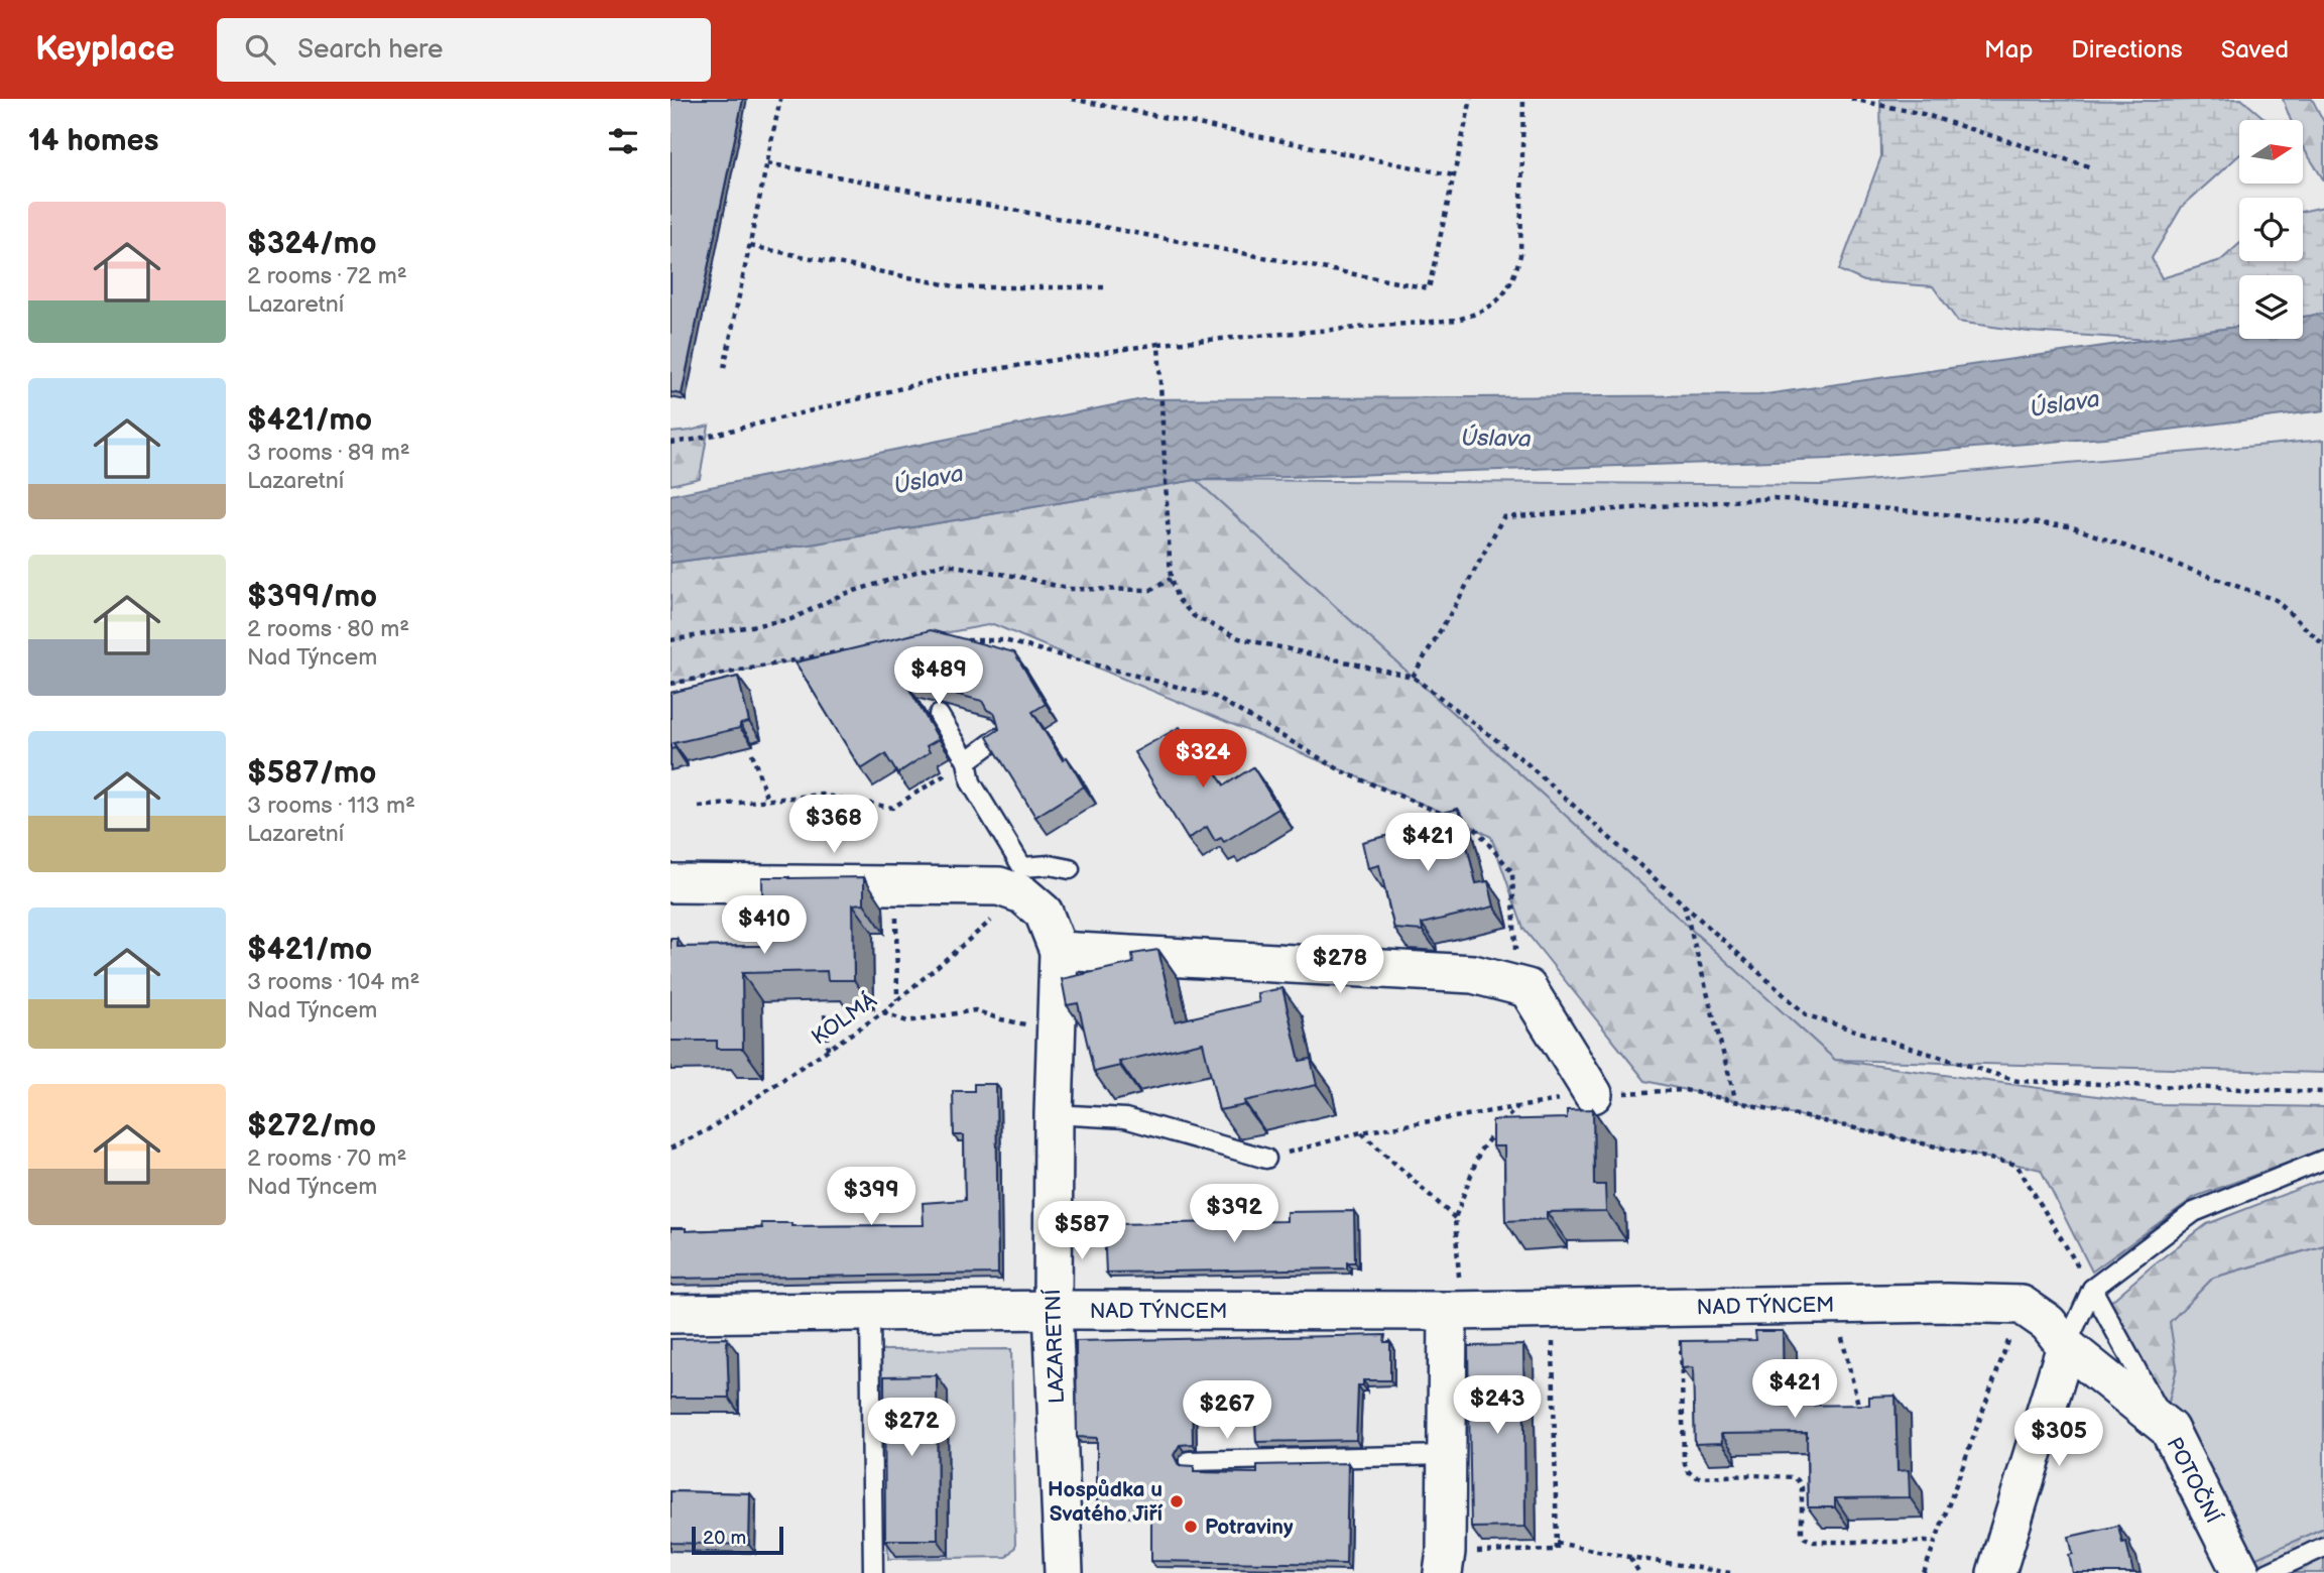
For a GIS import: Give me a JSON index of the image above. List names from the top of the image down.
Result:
{
  "streets": {
    "street": ["NAD TÝNCEM", "LAZARETNÍ", "POTOČNÍ"],
    "path": ["KOLMÁ"]
  },
  "crossings": [
    ["KOLMÁ", "LAZARETNÍ"],
    ["NAD TÝNCEM", "LAZARETNÍ"]
  ],
  "water": ["Úslava"],
  "places": ["Hospůdka u Svatého Jiří", "Potraviny"],
  "scale_bar": "20 m",
  "north": "right",
  "page": {
    "header": "Keyplace",
    "search": "Search here",
    "nav": ["Map", "Directions", "Saved"],
    "heading": "14 homes",
    "list": [
      {
        "name": "$324/mo",
        "note": "2 rooms · 72 m² · Lazaretní"
      },
      {
        "name": "$421/mo",
        "note": "3 rooms · 89 m² · Lazaretní"
      },
      {
        "name": "$399/mo",
        "note": "2 rooms · 80 m² · Nad Týncem"
      },
      {
        "name": "$587/mo",
        "note": "3 rooms · 113 m² · Lazaretní"
      },
      {
        "name": "$421/mo",
        "note": "3 rooms · 104 m² · Nad Týncem"
      },
      {
        "name": "$272/mo",
        "note": "2 rooms · 70 m² · Nad Týncem"
      }
    ],
    "price": [
      "$489",
      "$324",
      "$368",
      "$421",
      "$410",
      "$278",
      "$399",
      "$392",
      "$587",
      "$421",
      "$243",
      "$267",
      "$272",
      "$305"
    ],
    "scale": "20 m"
  }
}
